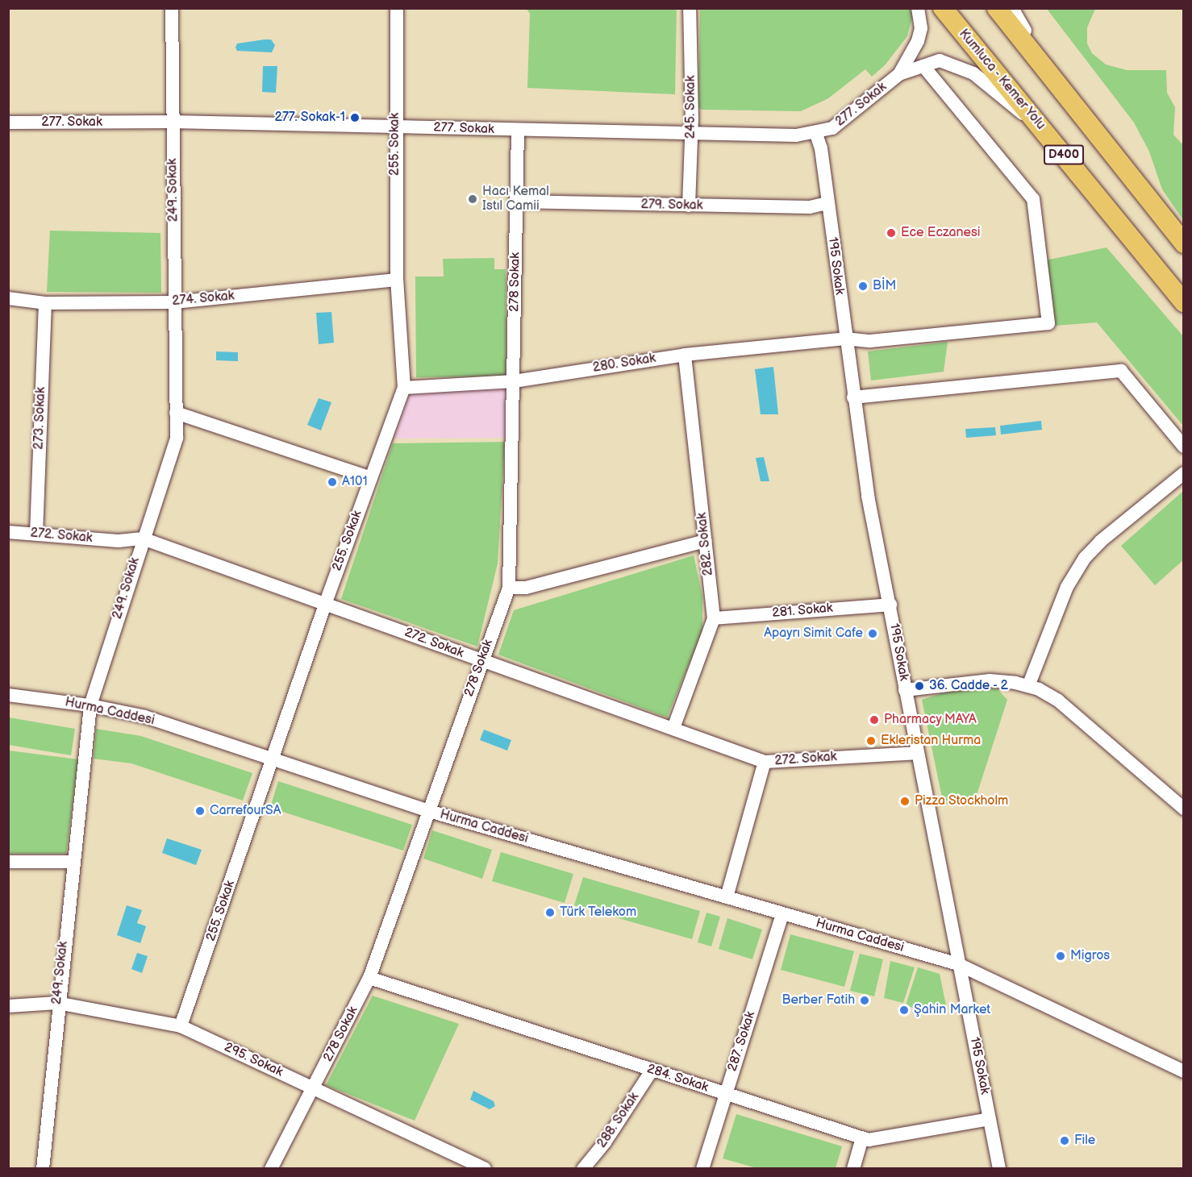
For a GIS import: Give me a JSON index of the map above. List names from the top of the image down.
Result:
{
  "streets": {
    "highway": ["Kumluca - Kemer Yolu", "D400"],
    "street": [
      "277. Sokak",
      "245. Sokak",
      "255. Sokak",
      "249. Sokak",
      "279. Sokak",
      "195 Sokak",
      "278 Sokak",
      "274. Sokak",
      "280. Sokak",
      "273. Sokak",
      "272. Sokak",
      "282. Sokak",
      "281. Sokak",
      "Hurma Caddesi",
      "287. Sokak",
      "295. Sokak",
      "284. Sokak",
      "288. Sokak"
    ]
  },
  "crossings": [
    ["277. Sokak", "245. Sokak"],
    ["277. Sokak", "255. Sokak"],
    ["277. Sokak", "249. Sokak"],
    ["277. Sokak", "195 Sokak"],
    ["277. Sokak", "278 Sokak"],
    ["245. Sokak", "279. Sokak"],
    ["255. Sokak", "274. Sokak"],
    ["255. Sokak", "280. Sokak"],
    ["255. Sokak", "272. Sokak"],
    ["255. Sokak", "Hurma Caddesi"],
    ["255. Sokak", "295. Sokak"],
    ["249. Sokak", "274. Sokak"],
    ["249. Sokak", "272. Sokak"],
    ["249. Sokak", "Hurma Caddesi"],
    ["249. Sokak", "295. Sokak"],
    ["279. Sokak", "195 Sokak"],
    ["279. Sokak", "278 Sokak"],
    ["195 Sokak", "280. Sokak"],
    ["195 Sokak", "272. Sokak"],
    ["195 Sokak", "281. Sokak"],
    ["195 Sokak", "Hurma Caddesi"],
    ["195 Sokak", "284. Sokak"],
    ["278 Sokak", "280. Sokak"],
    ["278 Sokak", "272. Sokak"],
    ["278 Sokak", "Hurma Caddesi"],
    ["278 Sokak", "295. Sokak"],
    ["278 Sokak", "284. Sokak"],
    ["274. Sokak", "273. Sokak"],
    ["280. Sokak", "282. Sokak"],
    ["273. Sokak", "272. Sokak"],
    ["272. Sokak", "282. Sokak"],
    ["282. Sokak", "281. Sokak"],
    ["Hurma Caddesi", "287. Sokak"],
    ["287. Sokak", "284. Sokak"],
    ["284. Sokak", "288. Sokak"]
  ],
  "places": [
    "277. Sokak-1",
    "Hacı Kemal Istıl Camii",
    "Ece Eczanesi",
    "BİM",
    "A101",
    "Apayrı Simit Cafe",
    "36. Cadde - 2",
    "Pharmacy MAYA",
    "Ekleristan Hurma",
    "Pizza Stockholm",
    "CarrefourSA",
    "Türk Telekom",
    "Migros",
    "Berber Fatih",
    "Şahin Market",
    "File"
  ]
}
